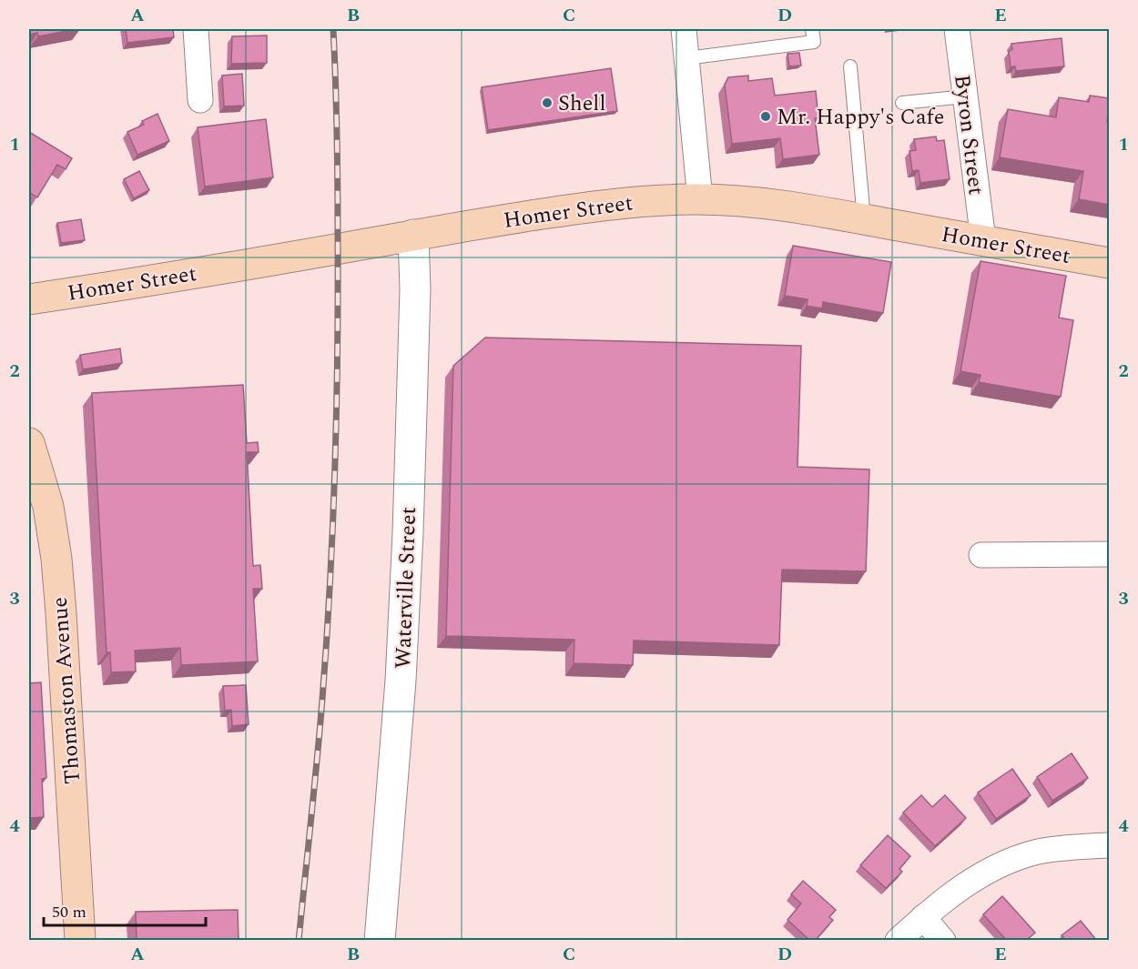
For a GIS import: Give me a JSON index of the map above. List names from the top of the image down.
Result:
{
  "streets": {
    "main road": ["Homer Street", "Thomaston Avenue"],
    "street": ["Byron Street", "Waterville Street"]
  },
  "crossings": [
    ["Byron Street", "Homer Street"],
    ["Homer Street", "Waterville Street"]
  ],
  "places": ["Shell", "Mr. Happy's Cafe"],
  "scale_bar": "50 m",
  "grid": {
    "columns": [
      "A",
      "B",
      "C",
      "D",
      "E"
    ],
    "rows": [
      "1",
      "2",
      "3",
      "4"
    ]
  }
}
